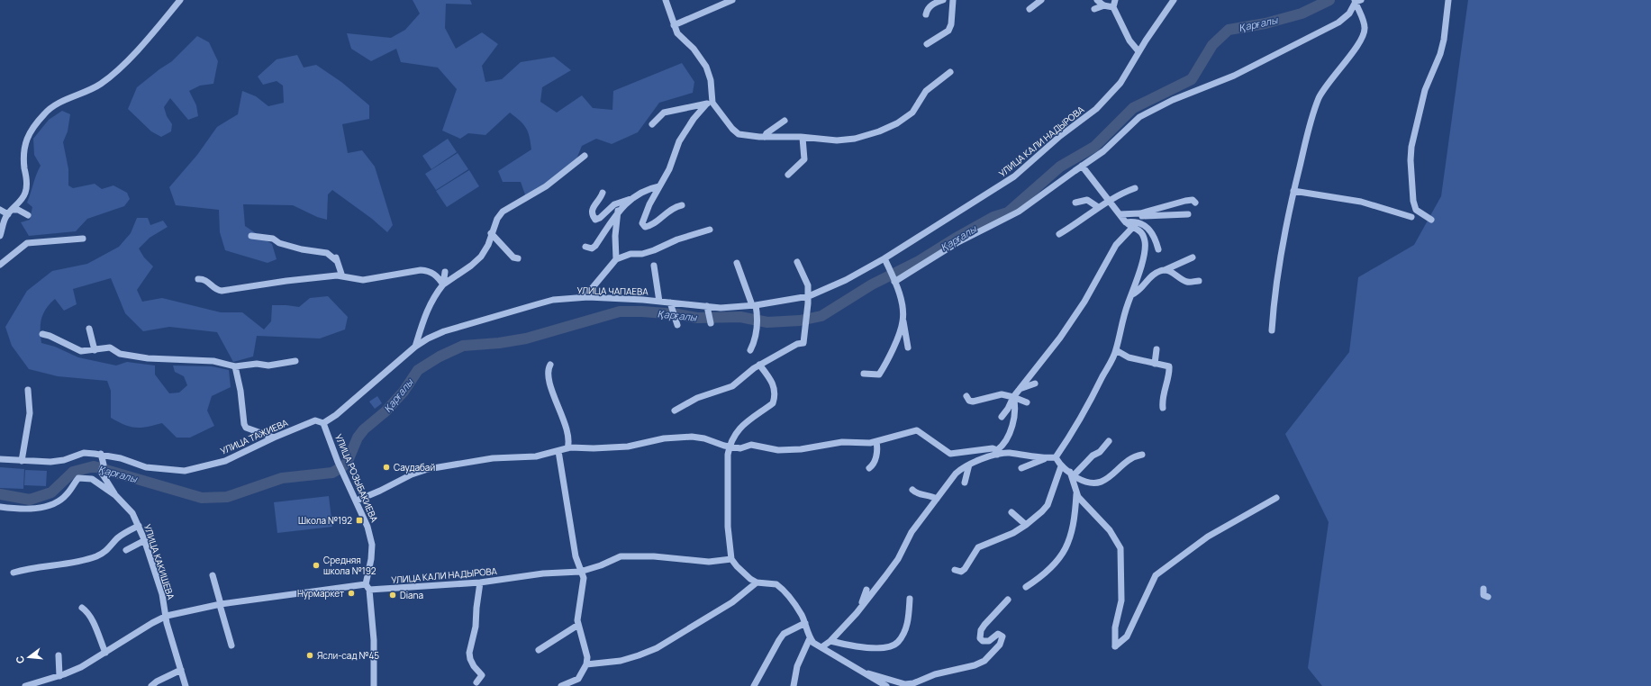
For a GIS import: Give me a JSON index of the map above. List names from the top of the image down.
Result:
{
  "streets": {
    "street": [
      "УЛИЦА КАЛИ НАДЫРОВА",
      "УЛИЦА ЧАПАЕВА",
      "УЛИЦА ТАЖИЕВА",
      "УЛИЦА РОЗЫБАКИЕВА",
      "УЛИЦА КАКИШЕВА"
    ]
  },
  "crossings": [
    ["УЛИЦА КАЛИ НАДЫРОВА", "УЛИЦА ЧАПАЕВА"],
    ["УЛИЦА КАЛИ НАДЫРОВА", "УЛИЦА РОЗЫБАКИЕВА"],
    ["УЛИЦА КАЛИ НАДЫРОВА", "УЛИЦА КАКИШЕВА"],
    ["УЛИЦА ЧАПАЕВА", "УЛИЦА ТАЖИЕВА"],
    ["УЛИЦА ЧАПАЕВА", "УЛИЦА РОЗЫБАКИЕВА"],
    ["УЛИЦА ТАЖИЕВА", "УЛИЦА РОЗЫБАКИЕВА"]
  ],
  "water": ["Қарғалы"],
  "places": {
    "other": [
      "Саудабай",
      "Средняя школа №192",
      "Нурмаркет",
      "Diana",
      "Ясли-сад №45"
    ],
    "transit": ["Школа №192"]
  },
  "north": "left"
}
